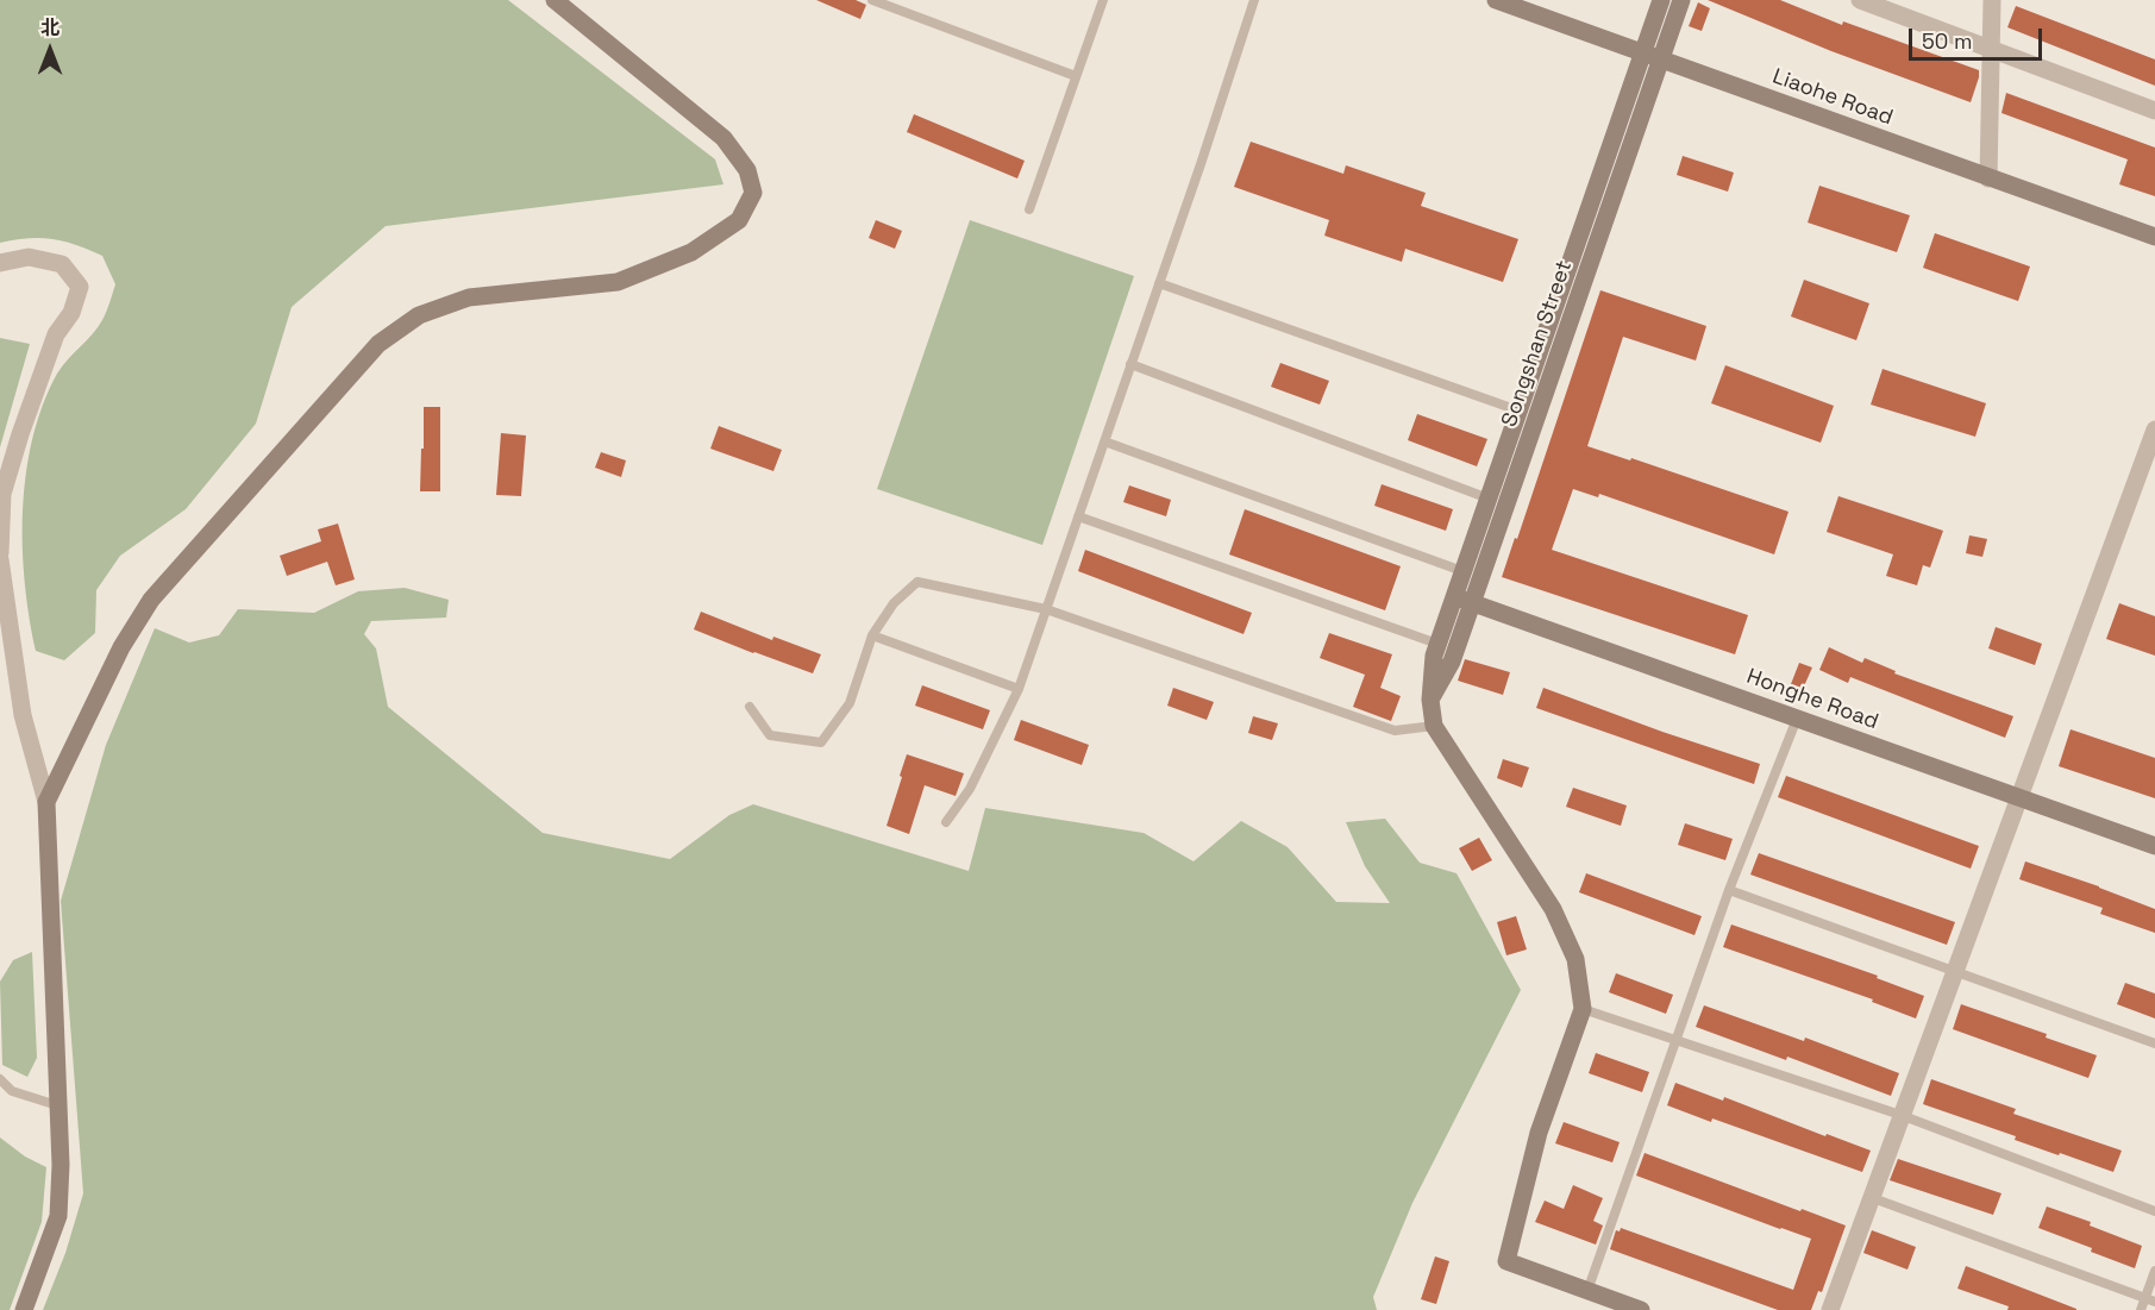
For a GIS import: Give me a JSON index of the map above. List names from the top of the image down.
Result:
{
  "streets": {
    "street": ["Liaohe Road", "Songshan Street", "Honghe Road"]
  },
  "crossings": [
    ["Liaohe Road", "Songshan Street"],
    ["Songshan Street", "Honghe Road"]
  ],
  "scale_bar": "50 m",
  "north": "top"
}
